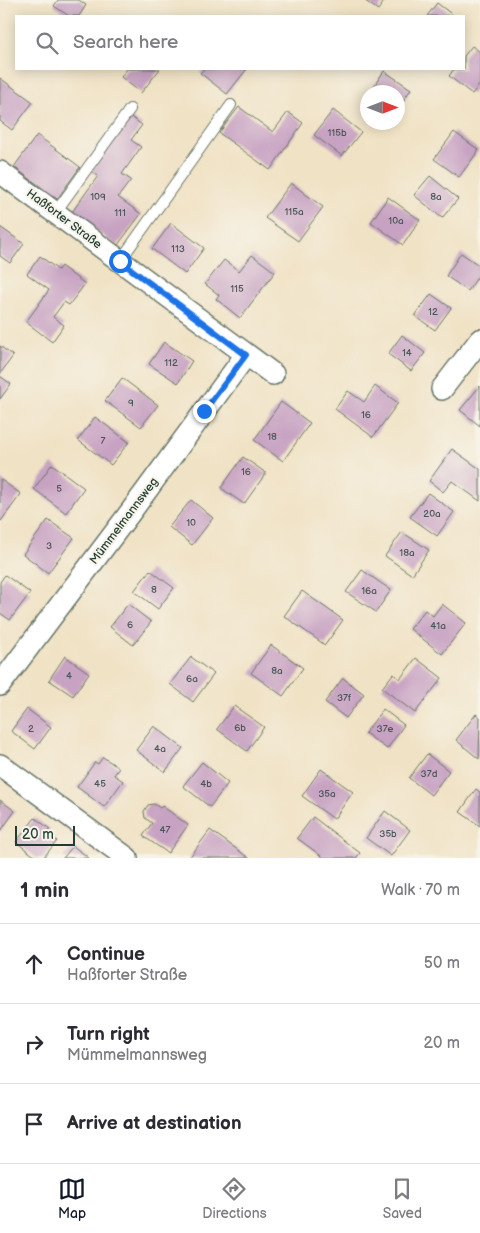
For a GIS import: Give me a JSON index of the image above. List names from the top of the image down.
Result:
{
  "streets": {
    "street": ["Haßforter Straße", "Mümmelmannsweg"]
  },
  "crossings": [
    ["Haßforter Straße", "Mümmelmannsweg"]
  ],
  "house_numbers": [
    "115b",
    "109",
    "8a",
    "115a",
    "111",
    "10a",
    "113",
    "115",
    "12",
    "14",
    "112",
    "9",
    "16",
    "18",
    "7",
    "16",
    "5",
    "20a",
    "10",
    "3",
    "18a",
    "8",
    "16a",
    "6",
    "41a",
    "8a",
    "4",
    "6a",
    "37f",
    "6b",
    "2",
    "37e",
    "4a",
    "37d",
    "45",
    "4b",
    "35a",
    "47",
    "35b"
  ],
  "scale_bar": "20 m",
  "north": "right",
  "page": {
    "search": "Search here",
    "scale": "20 m",
    "heading": ["1 min", "Walk · 70 m"],
    "list": [
      ["Continue", "Haßforter Straße", "50 m"],
      ["Turn right", "Mümmelmannsweg", "20 m"],
      "Arrive at destination"
    ],
    "nav": ["Map", "Directions", "Saved"]
  }
}
